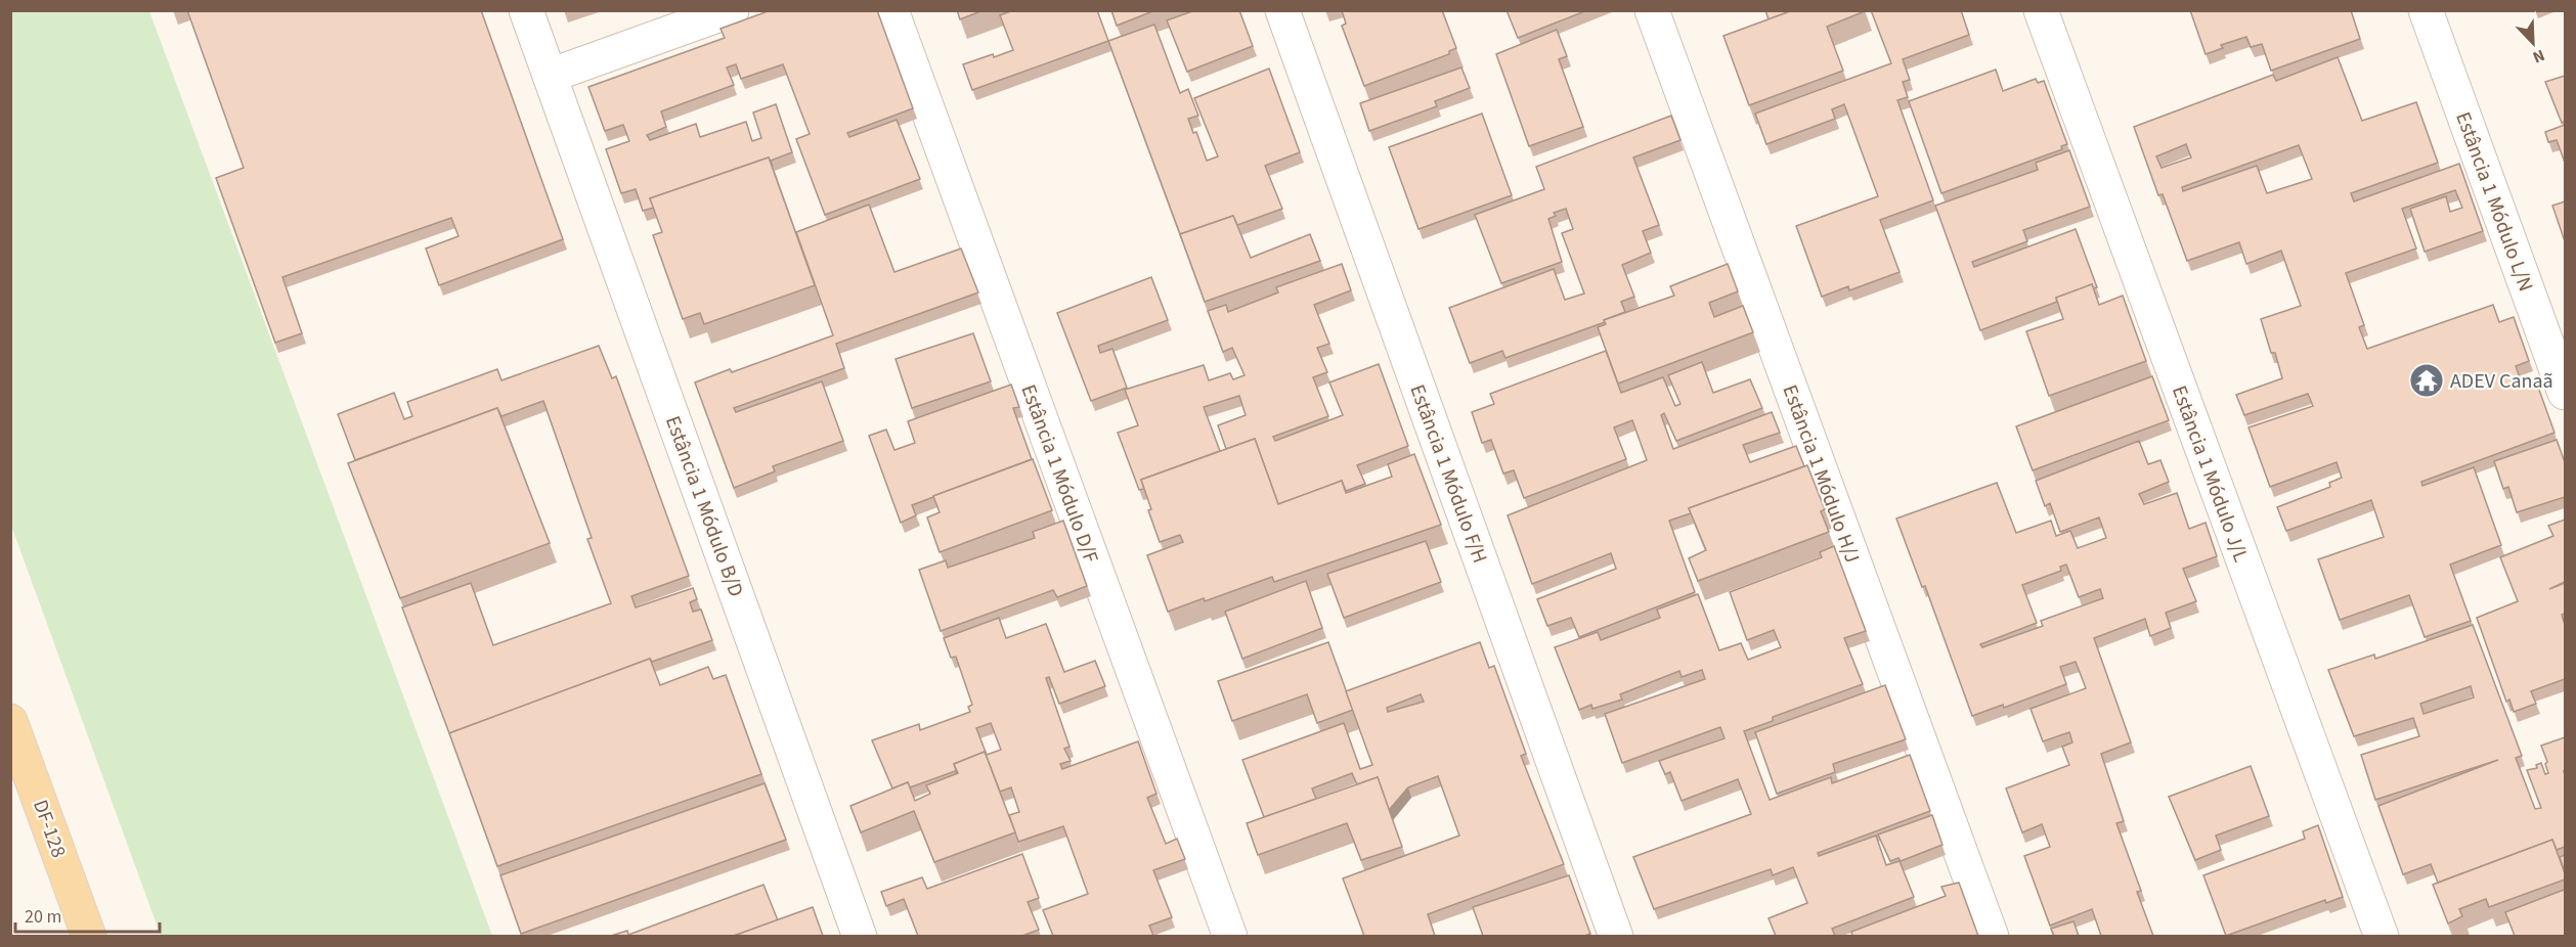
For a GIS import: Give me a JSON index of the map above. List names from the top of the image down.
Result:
{
  "streets": {
    "main road": ["DF-128"],
    "street": [
      "Estância 1 Módulo L/N",
      "Estância 1 Módulo D/F",
      "Estância 1 Módulo F/H",
      "Estância 1 Módulo H/J",
      "Estância 1 Módulo J/L",
      "Estância 1 Módulo B/D"
    ]
  },
  "places": {
    "temple": ["ADEV Canaã"]
  },
  "scale_bar": "20 m",
  "north": "bottom right"
}
